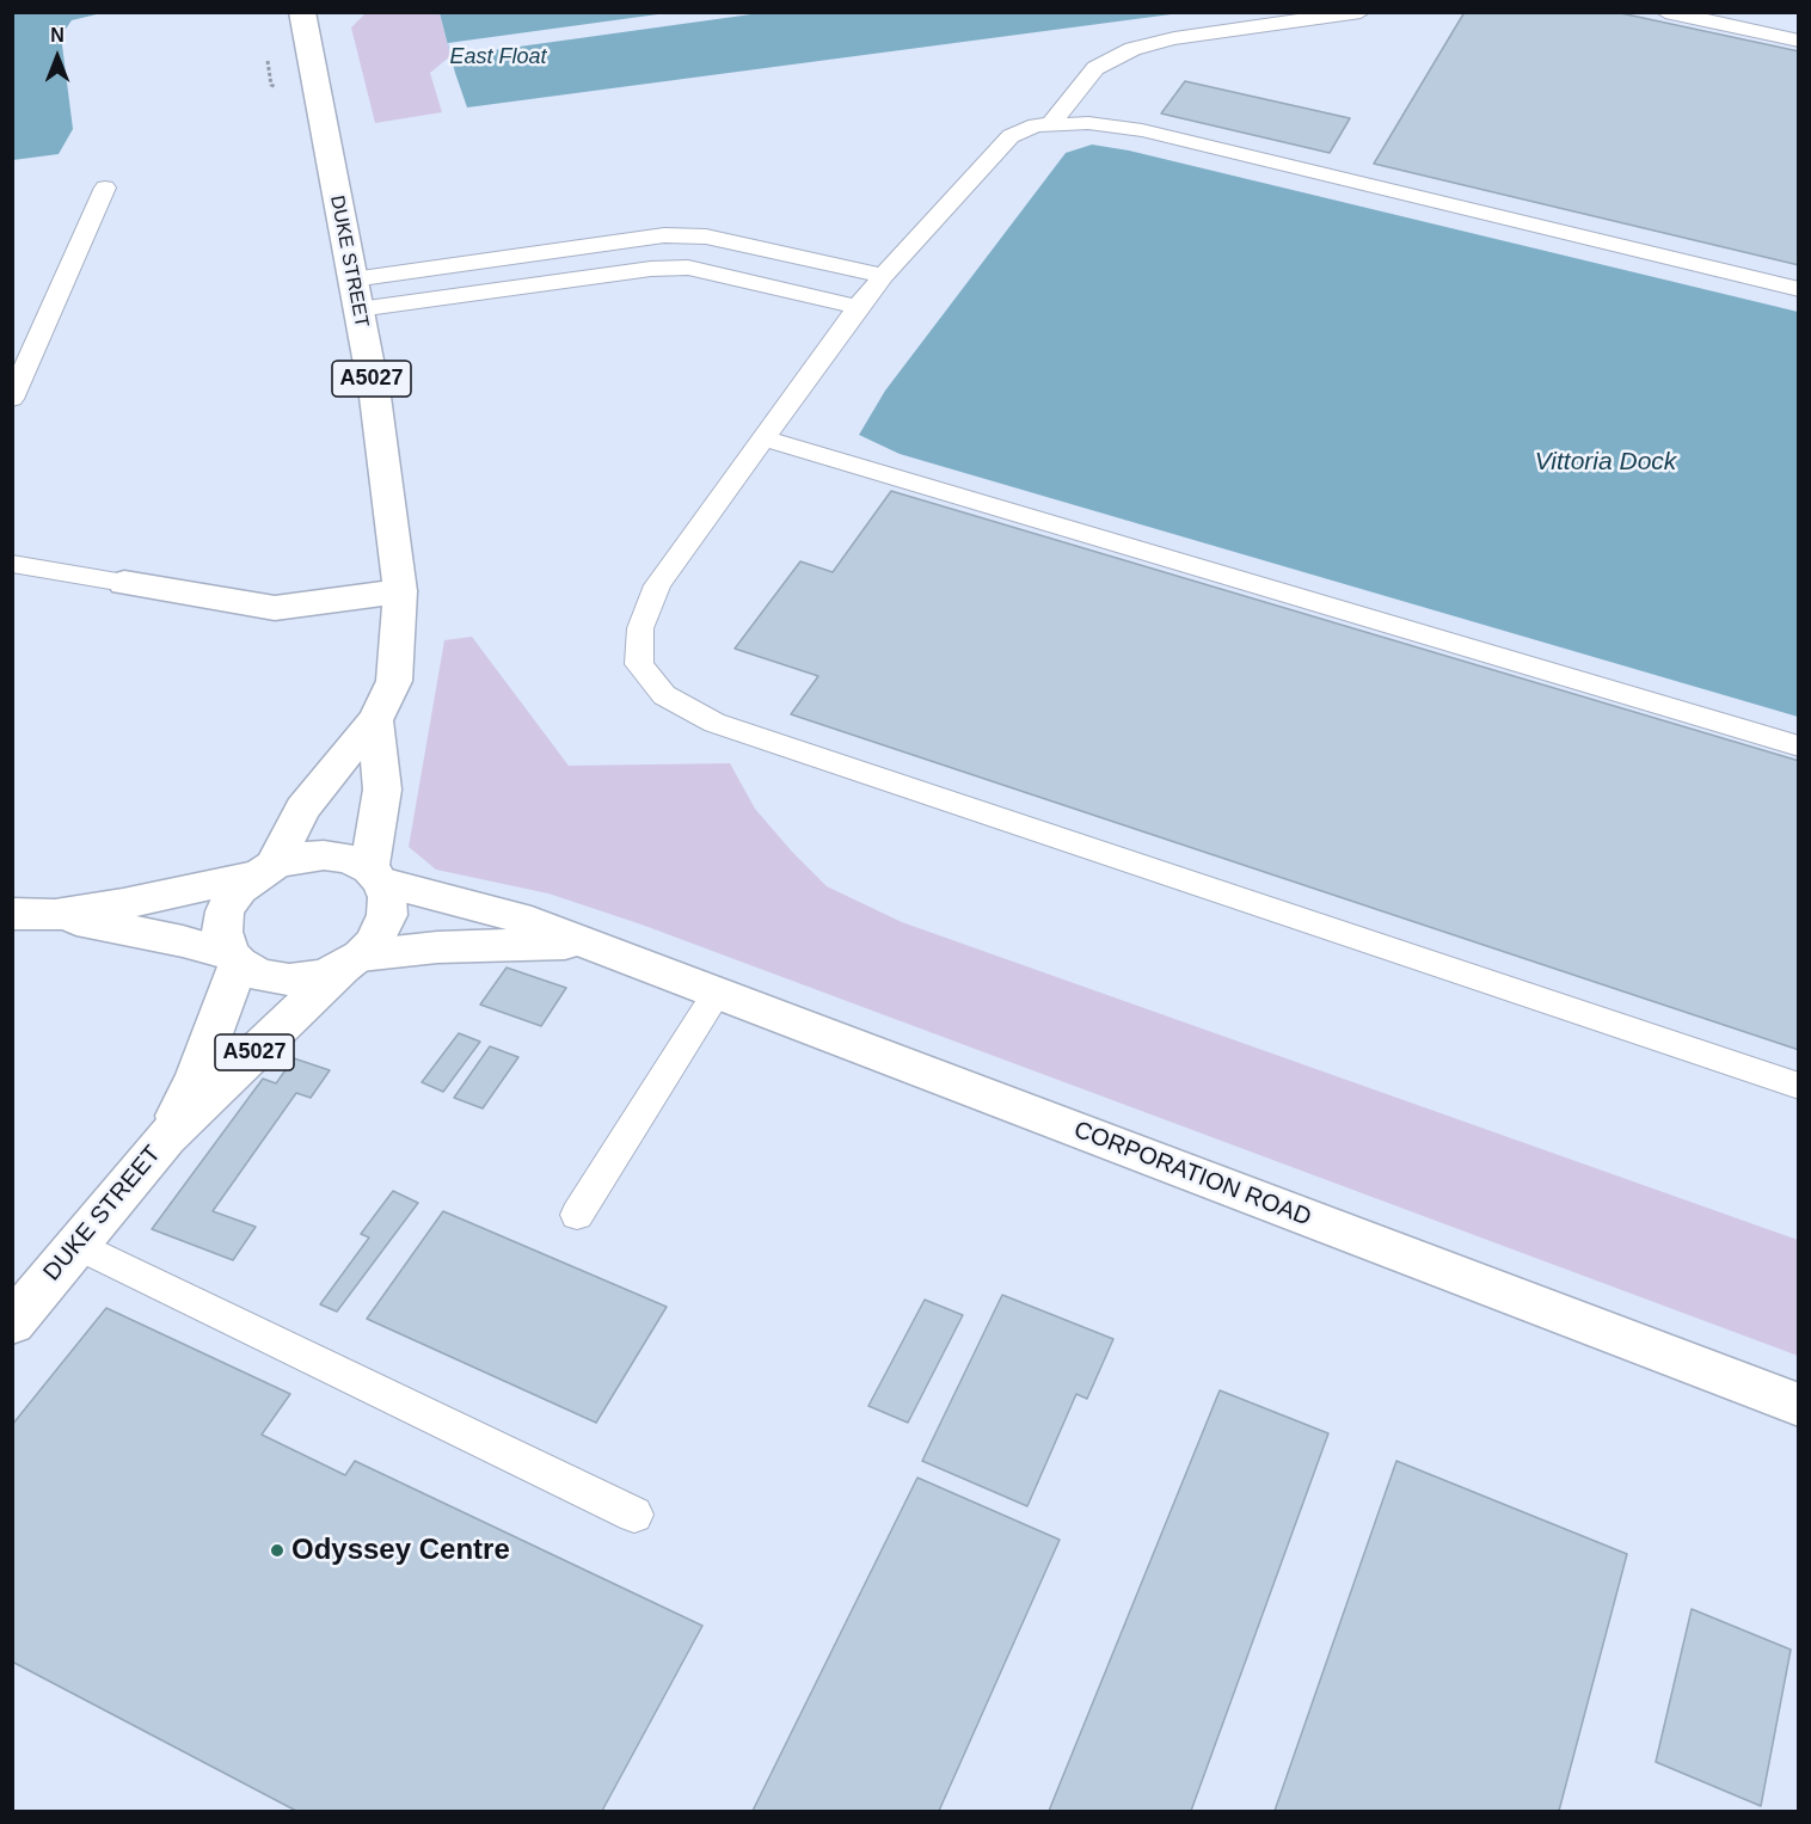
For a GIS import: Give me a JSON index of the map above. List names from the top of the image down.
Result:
{
  "streets": {
    "main road": ["DUKE STREET", "A5027", "CORPORATION ROAD"]
  },
  "crossings": [
    ["DUKE STREET", "CORPORATION ROAD"]
  ],
  "water": ["East Float", "Vittoria Dock"],
  "places": ["Odyssey Centre"],
  "north": "top"
}
